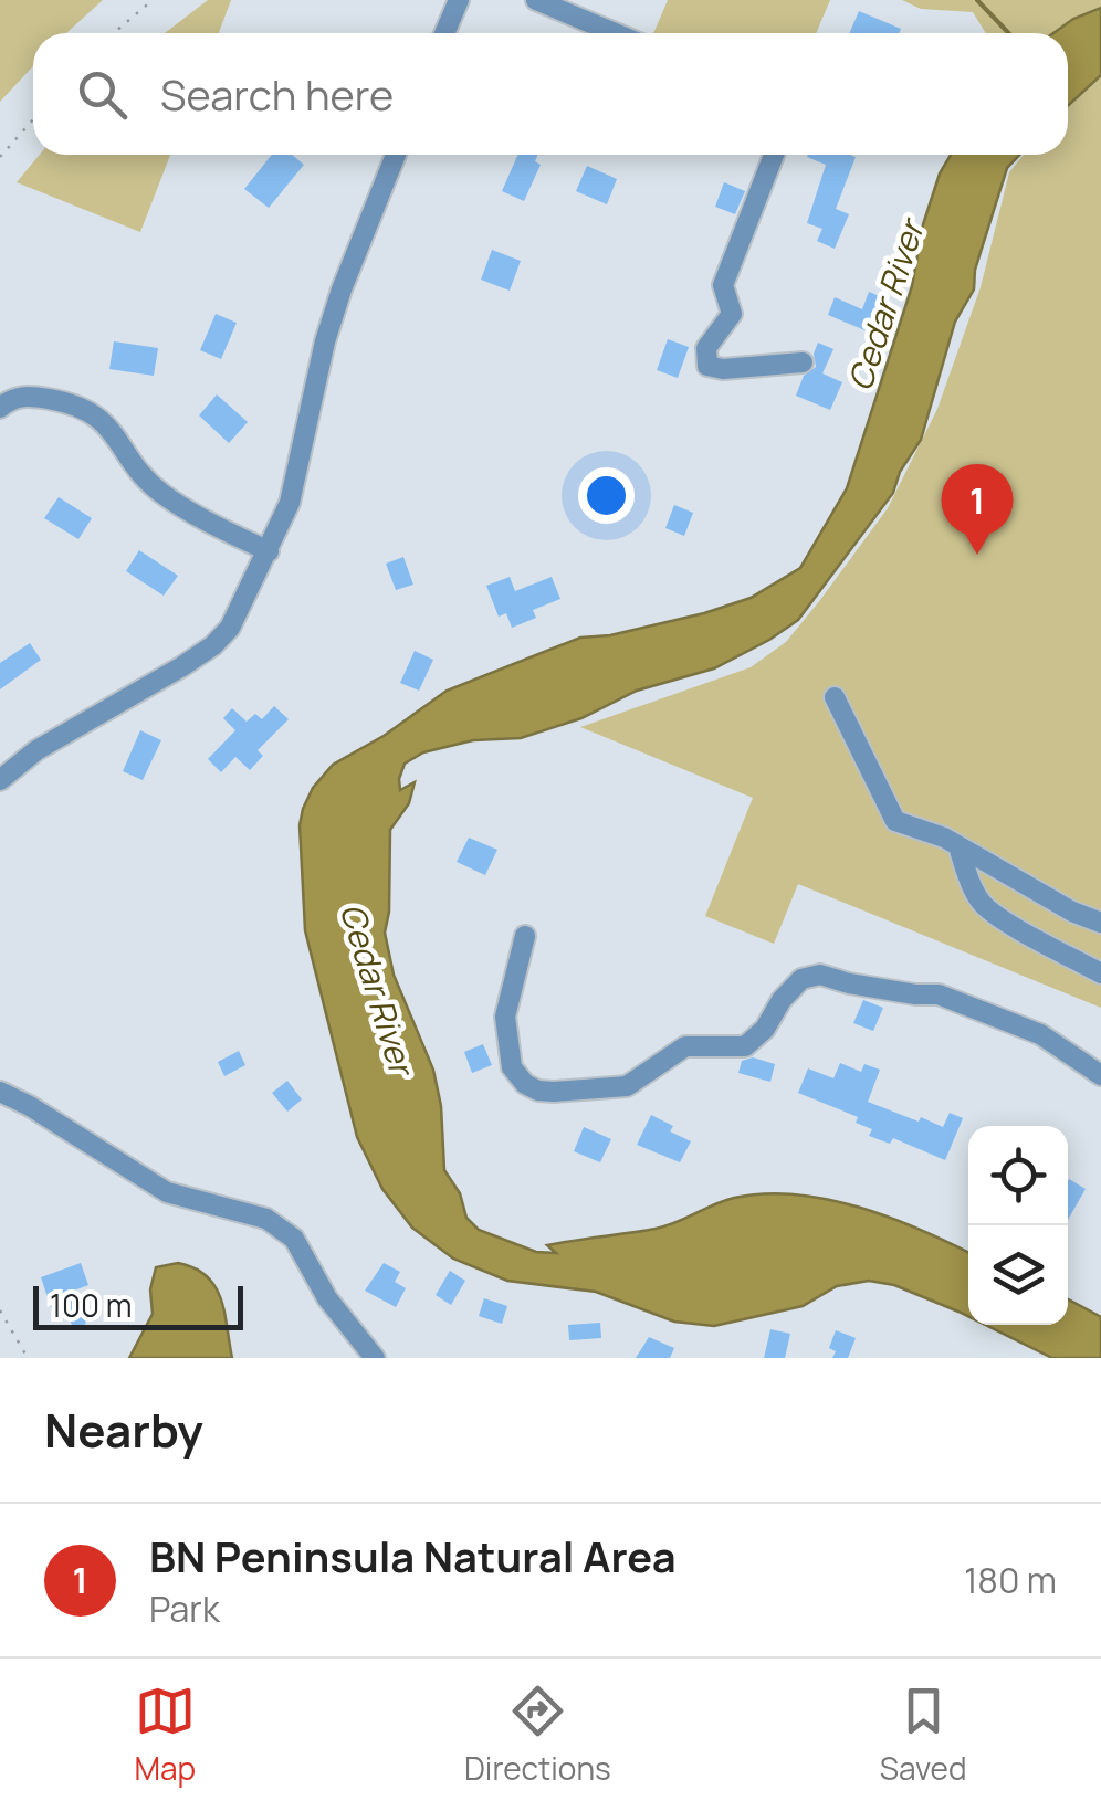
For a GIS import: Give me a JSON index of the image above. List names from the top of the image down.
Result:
{
  "water": ["Cedar River"],
  "scale_bar": "100 m",
  "page": {
    "search": "Search here",
    "pins": "1",
    "scale": "100 m",
    "heading": "Nearby",
    "list": [
      {
        "mark": "1",
        "name": "BN Peninsula Natural Area",
        "note": "Park",
        "value": "180 m"
      }
    ],
    "nav": ["Map", "Directions", "Saved"]
  }
}
